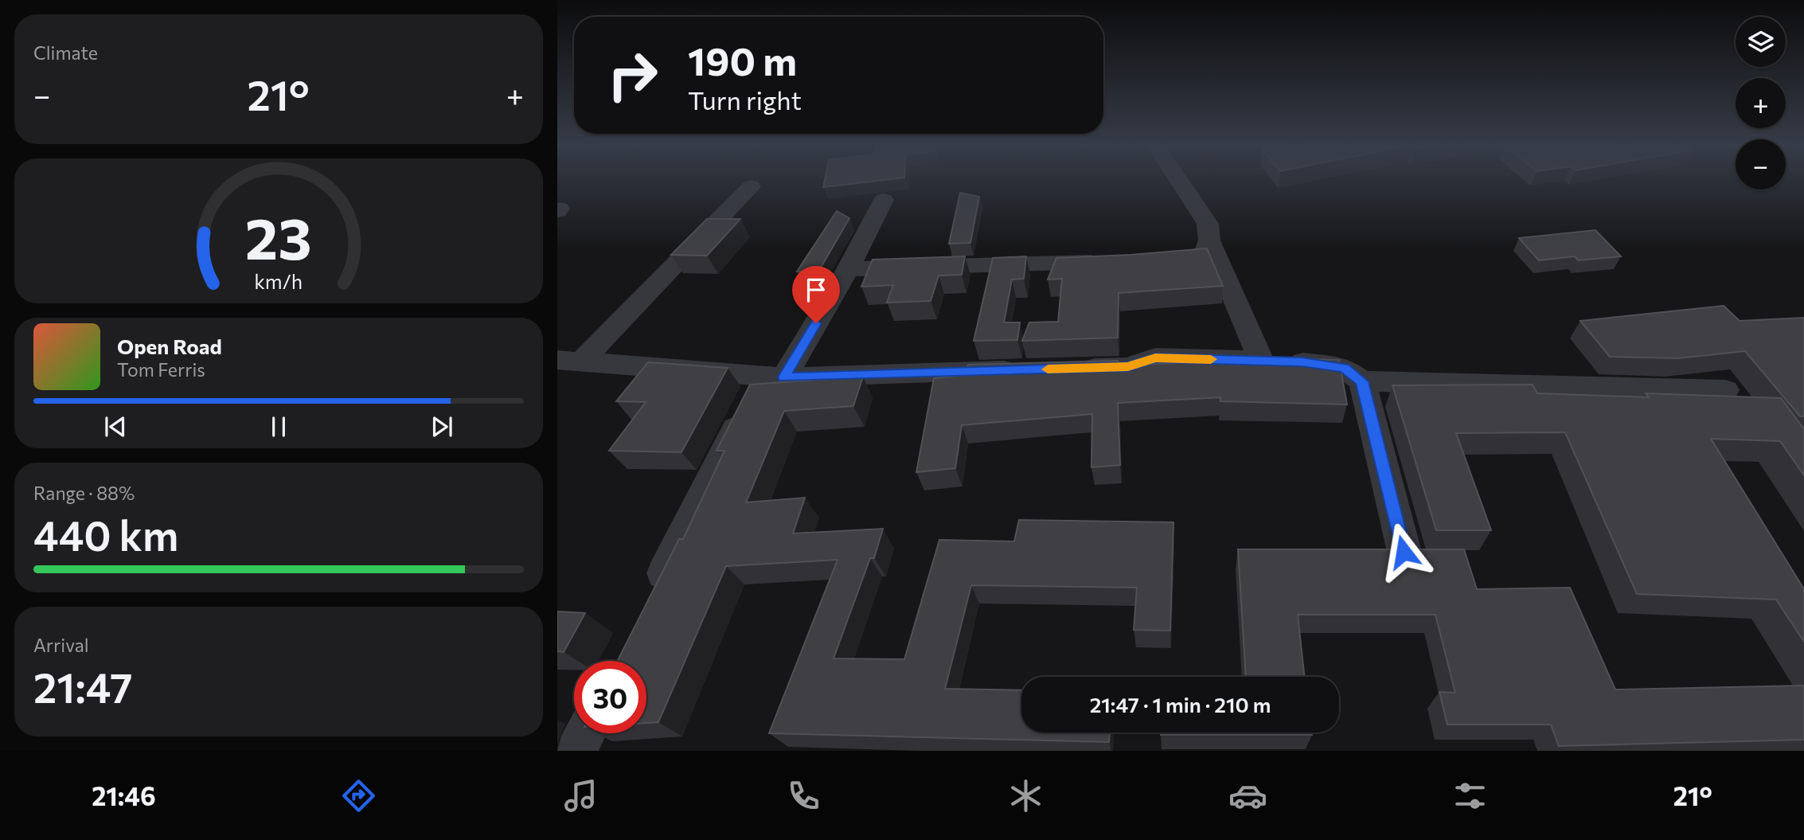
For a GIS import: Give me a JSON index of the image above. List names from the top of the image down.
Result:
{
  "page": {
    "tile": [
      "Climate",
      ["Range · 88%", "440 km"],
      ["Arrival", "21:47"]
    ],
    "map_buttons": ["+", "−"],
    "turn": ["190 m", "Turn right"],
    "heat": ["−", "21°", "+"],
    "song": ["Open Road", "Tom Ferris"],
    "limit": "30",
    "trip": "21:47 · 1 min · 210 m",
    "tabs": ["21:46", "21°"],
    "gauge": ["23", "km/h"]
  }
}
